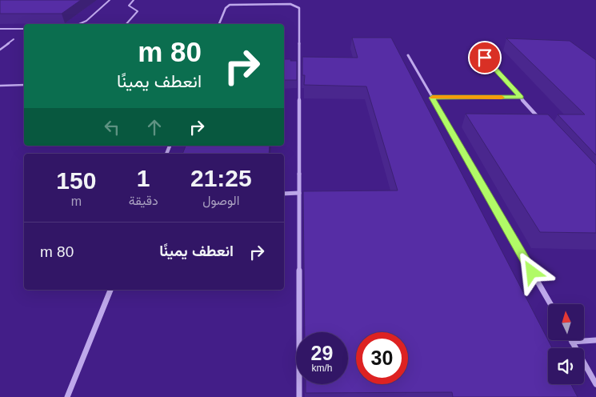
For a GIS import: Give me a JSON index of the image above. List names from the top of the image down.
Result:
{
  "north": "top",
  "page": {
    "turn": ["80 m", "انعطف يمينًا"],
    "eta": [
      "21:25",
      "الوصول",
      "1",
      "دقيقة",
      "150",
      "m"
    ],
    "list": [
      {
        "name": "انعطف يمينًا",
        "value": "80 m"
      }
    ],
    "speed": "29 km/h",
    "limit": "30"
  }
}
